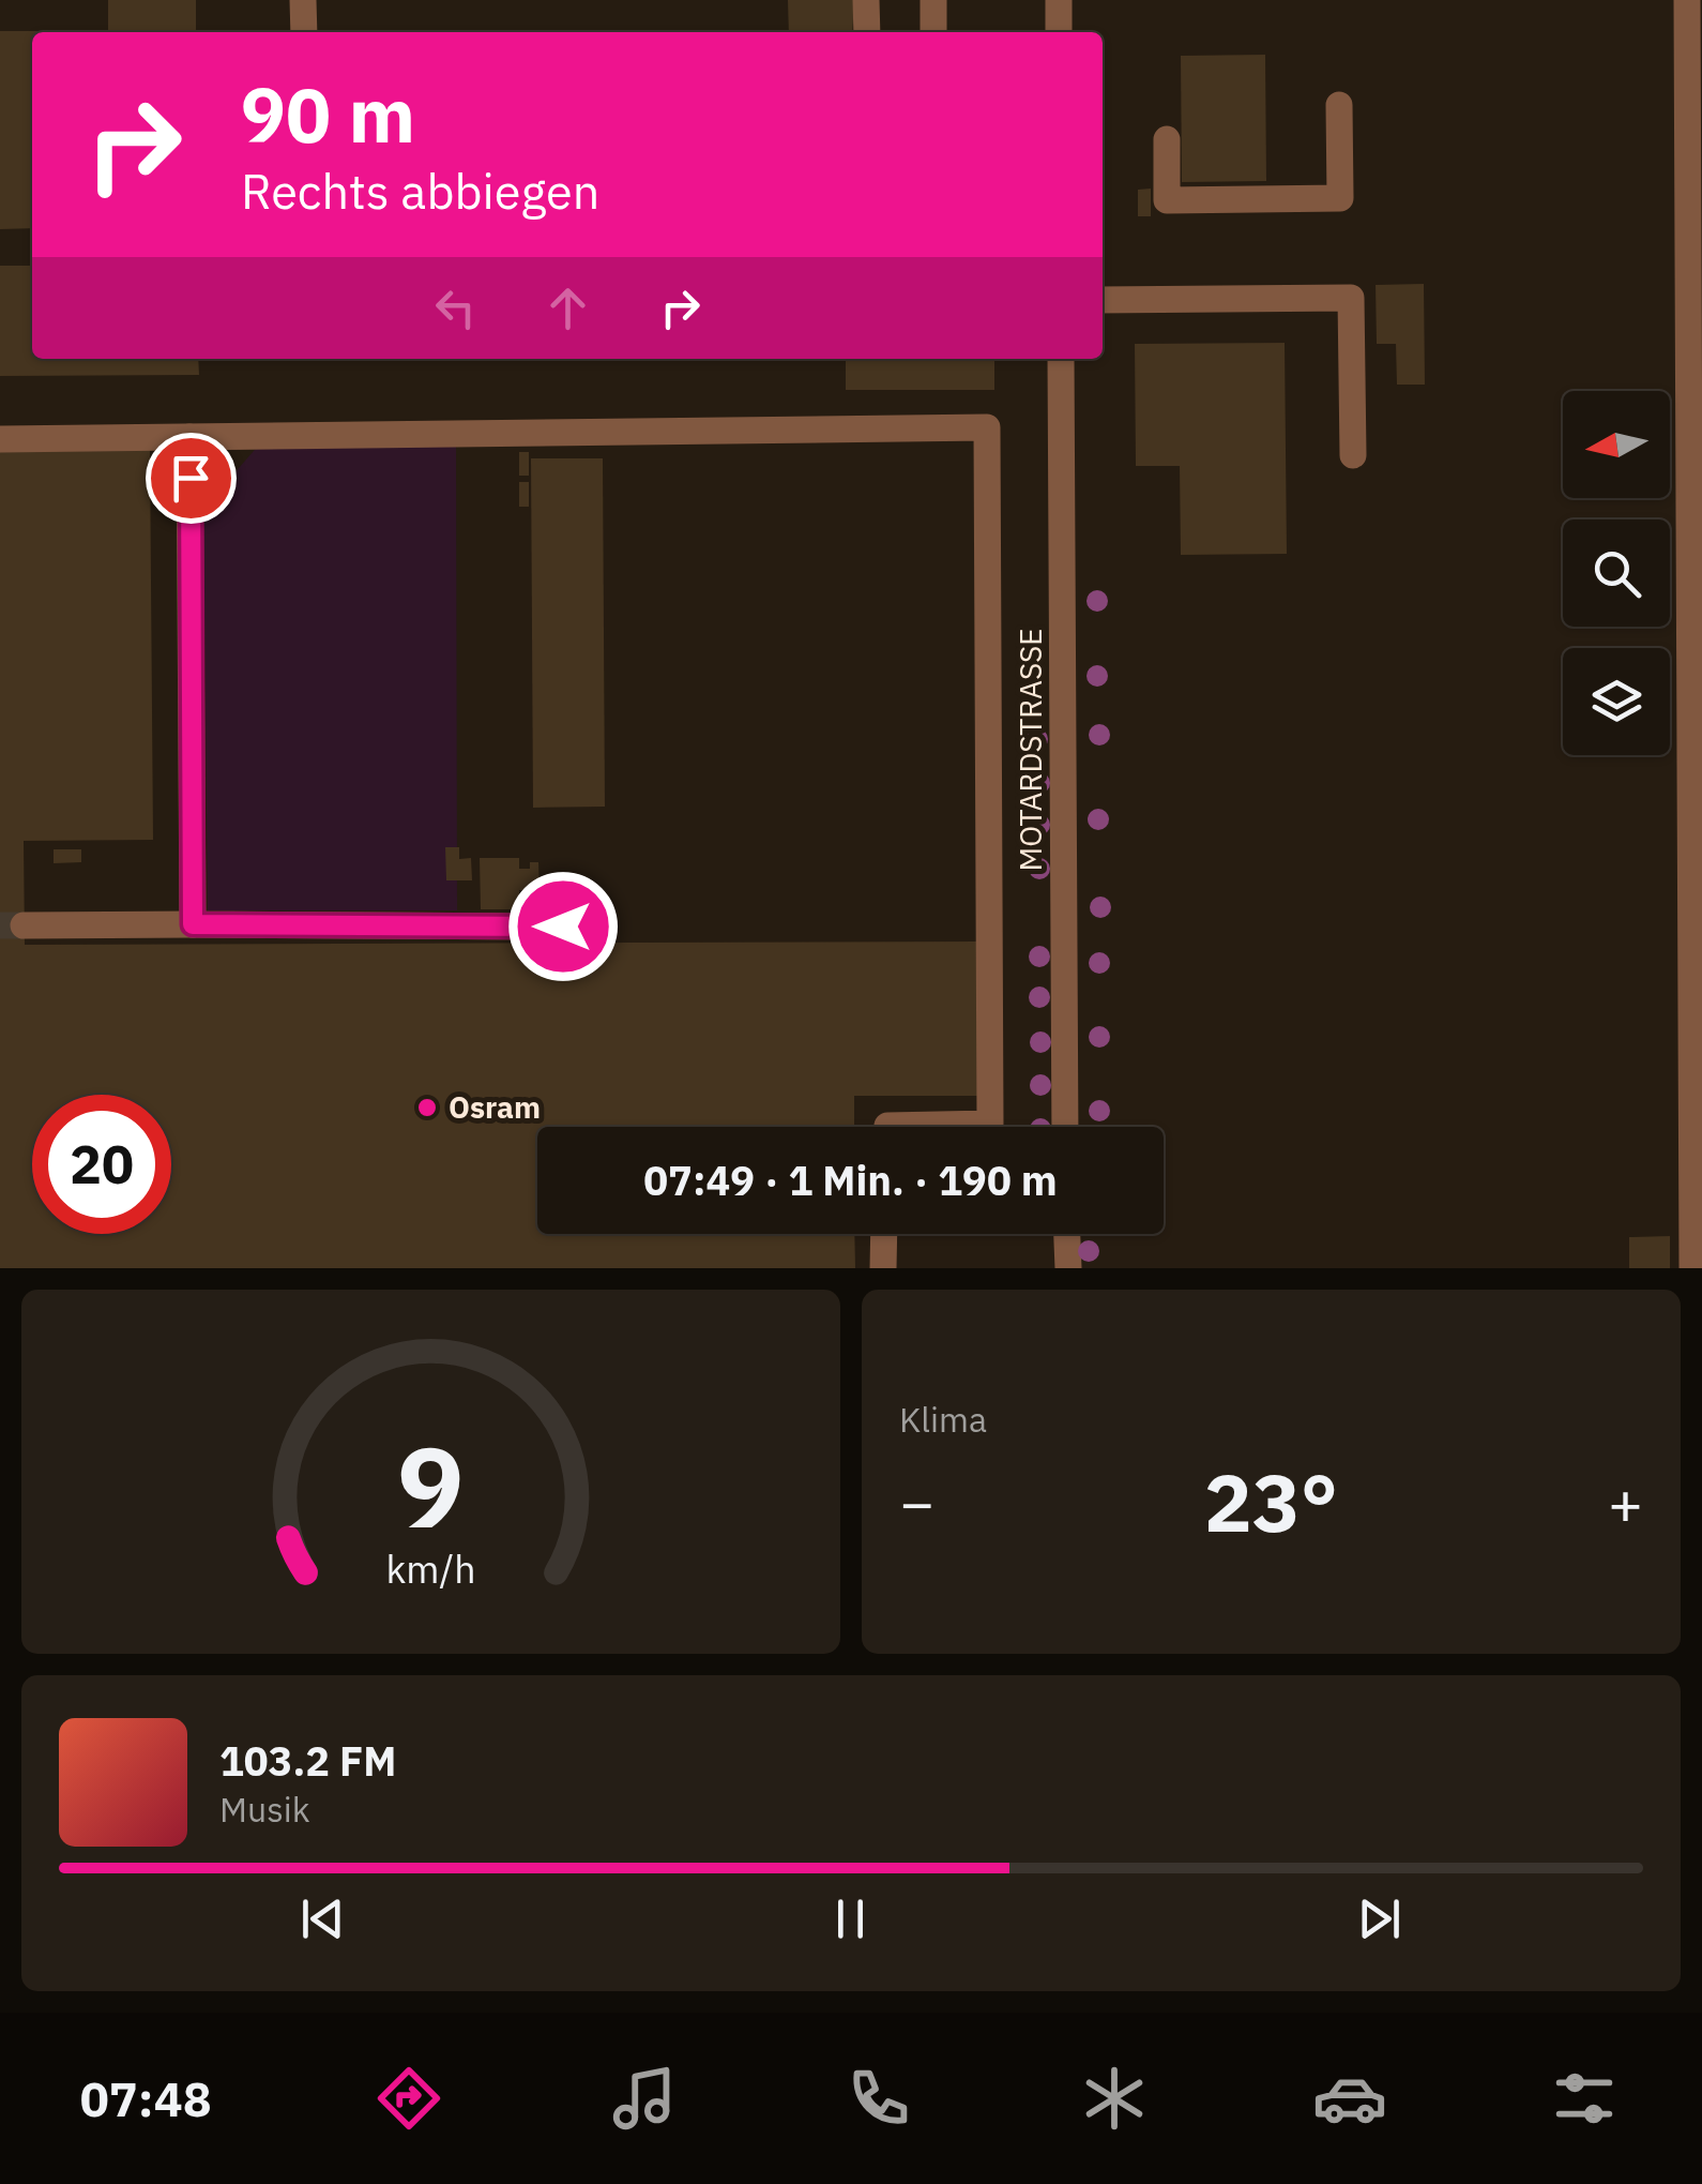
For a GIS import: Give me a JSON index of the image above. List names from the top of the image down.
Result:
{
  "streets": {
    "street": ["MOTARDSTRASSE"]
  },
  "places": ["Osram"],
  "north": "left",
  "page": {
    "turn": ["90 m", "Rechts abbiegen"],
    "limit": "20",
    "trip": "07:49 · 1 Min. · 190 m",
    "tile": "Klima",
    "heat": ["−", "23°", "+"],
    "song": ["103.2 FM", "Musik"],
    "tabs": "07:48",
    "gauge": ["9", "km/h"]
  }
}
